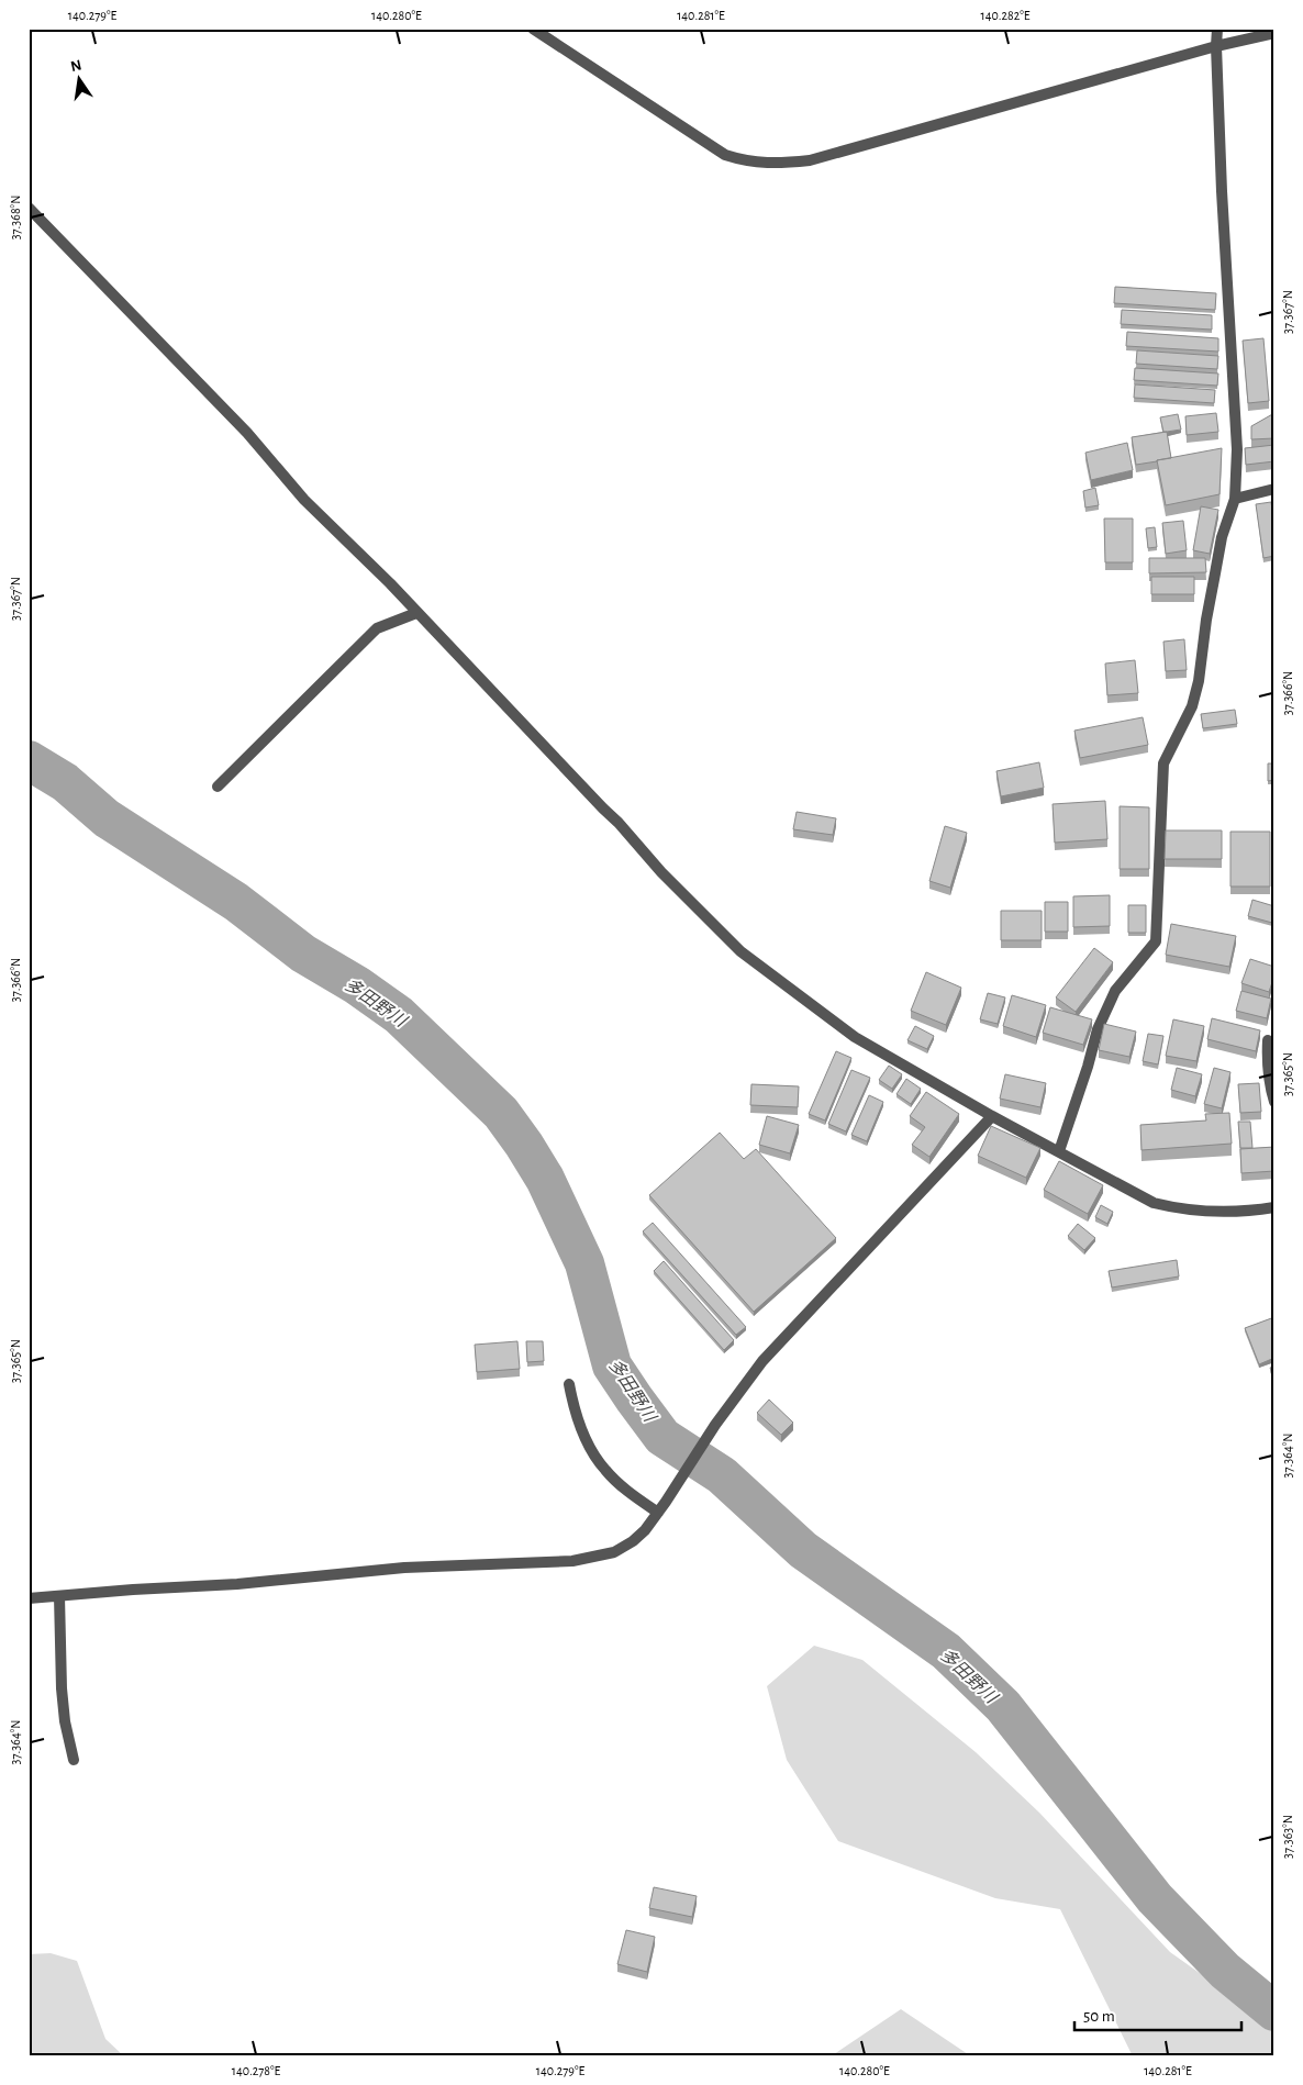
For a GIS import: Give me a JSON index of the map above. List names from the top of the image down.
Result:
{
  "water": ["多田野川"],
  "scale_bar": "50 m",
  "north": "top",
  "coordinates": [
    "140.279°E",
    "140.280°E",
    "140.281°E",
    "140.282°E",
    "37.368°N",
    "37.367°N",
    "37.366°N",
    "37.365°N",
    "37.364°N",
    "37.363°N",
    "140.278°E"
  ]
}
